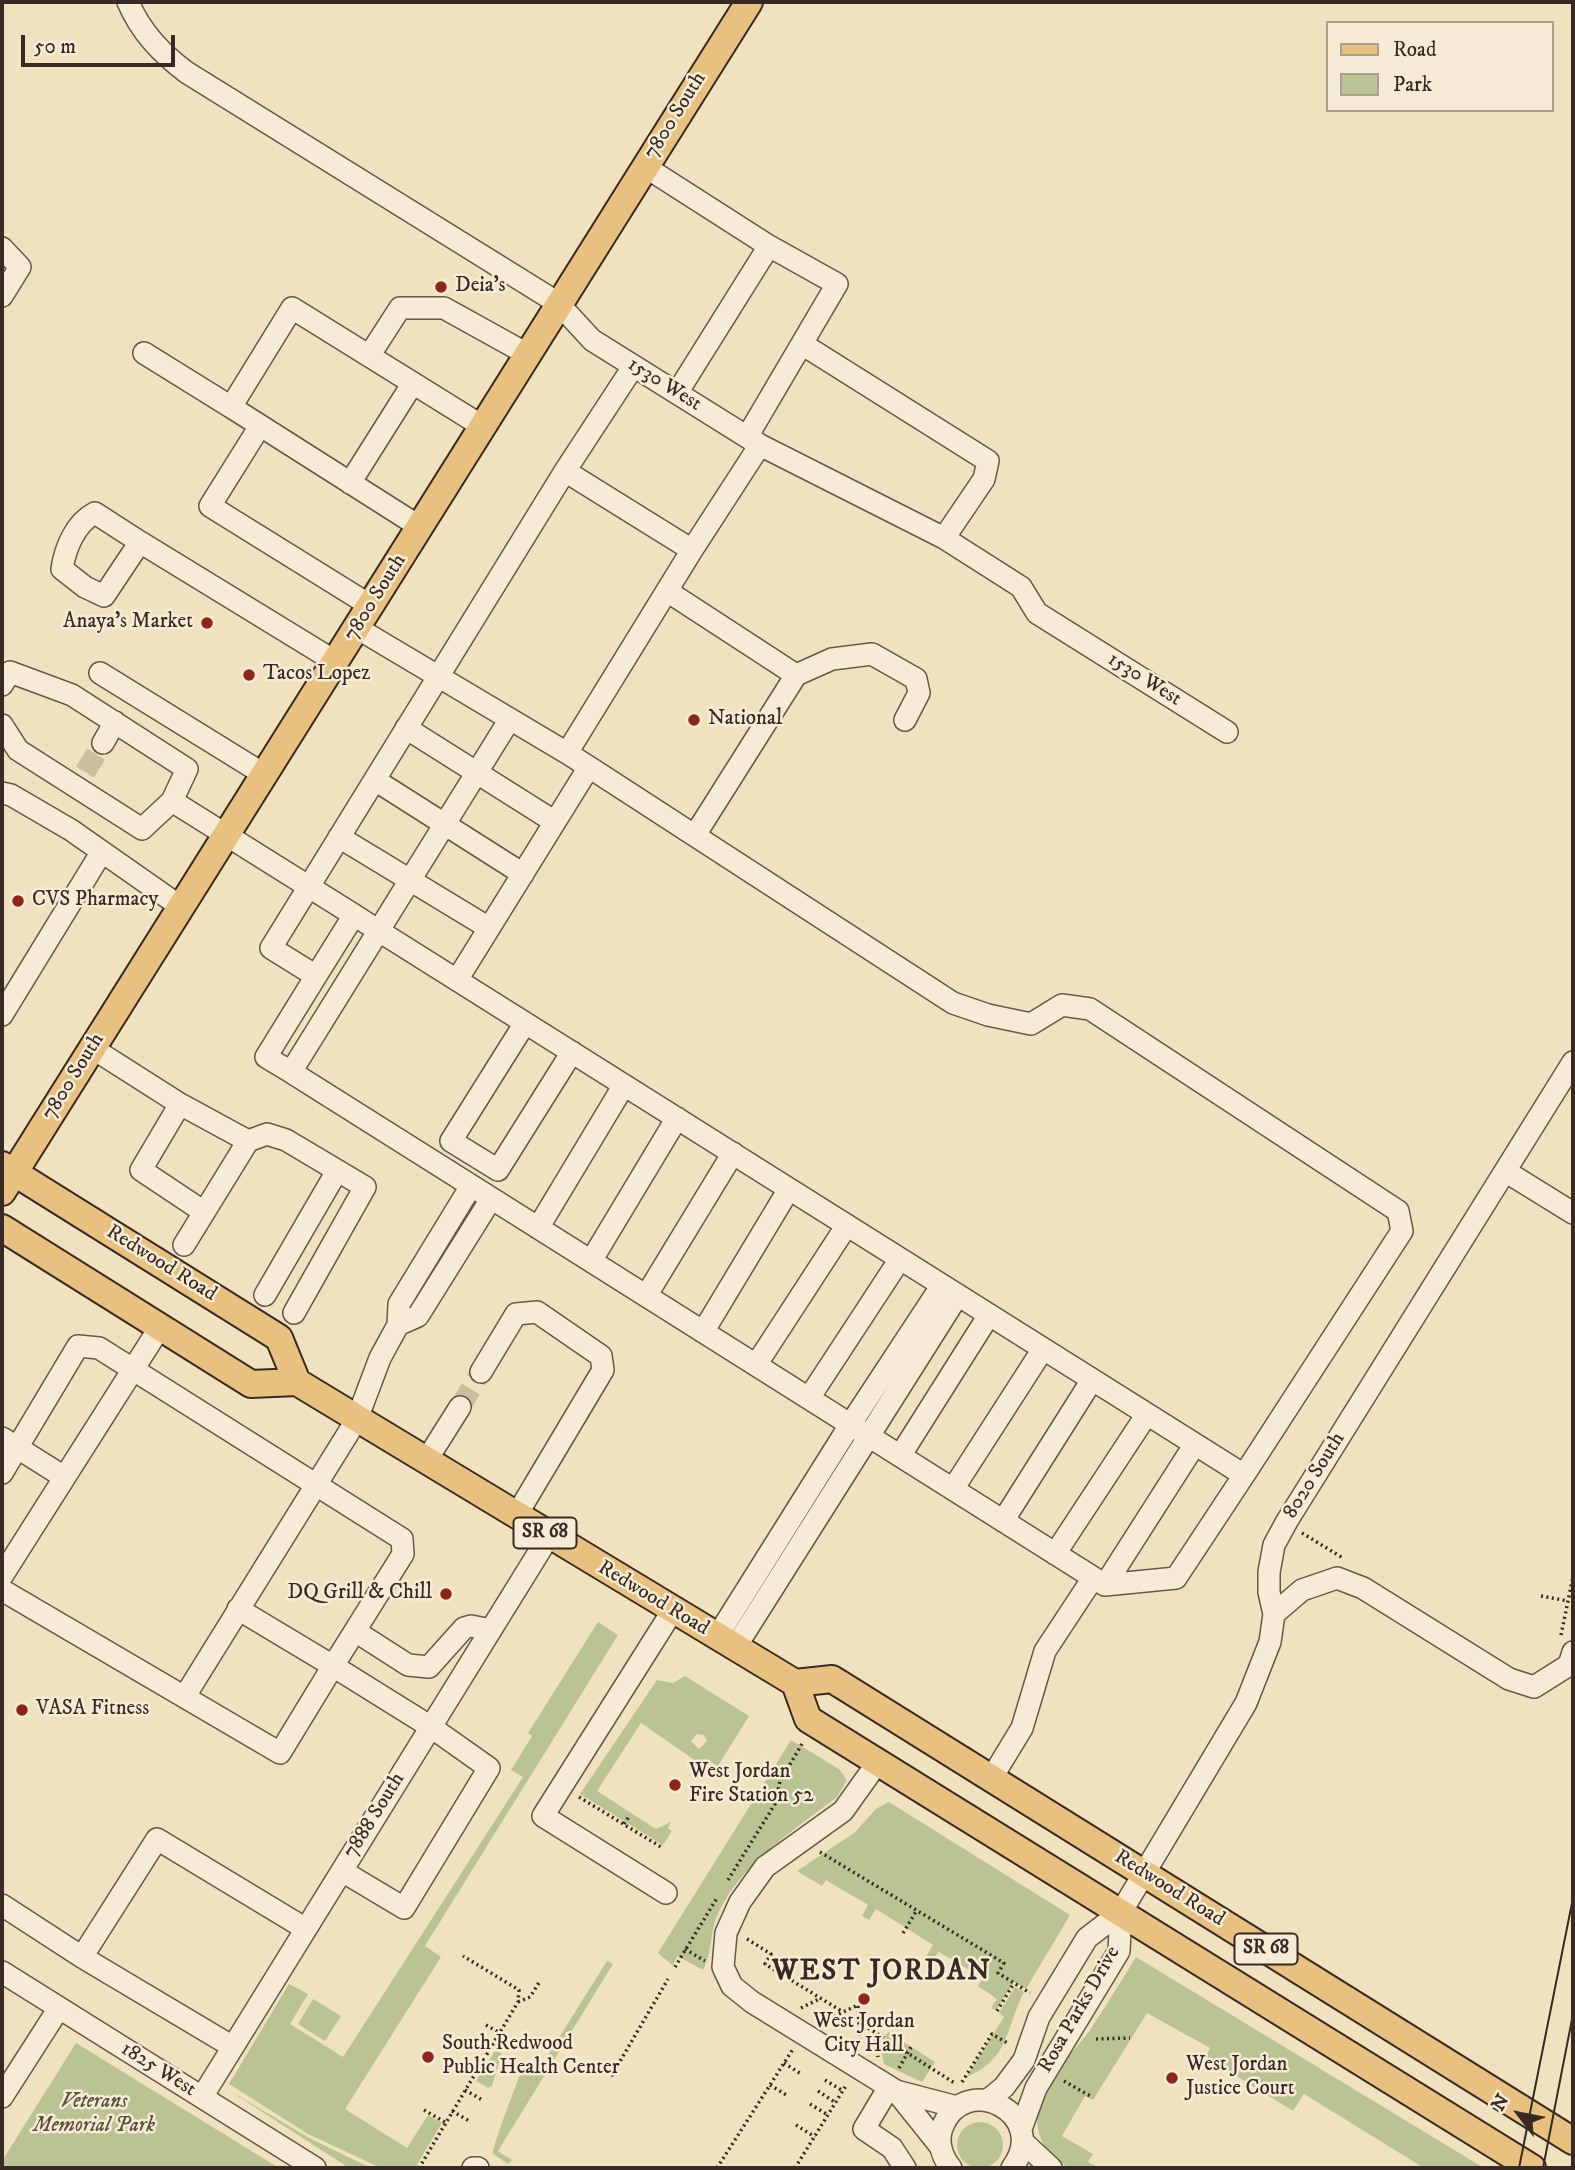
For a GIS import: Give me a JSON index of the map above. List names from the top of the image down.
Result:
{
  "streets": {
    "main road": ["7800 South", "Redwood Road", "SR 68"],
    "street": [
      "1530 West",
      "8020 South",
      "7888 South",
      "Rosa Parks Drive",
      "1825 West"
    ]
  },
  "crossings": [
    ["7800 South", "1530 West"],
    ["7800 South", "Redwood Road"],
    ["Redwood Road", "8020 South"],
    ["Redwood Road", "SR 68"],
    ["Redwood Road", "7888 South"],
    ["8020 South", "SR 68"],
    ["8020 South", "Rosa Parks Drive"],
    ["SR 68", "Rosa Parks Drive"],
    ["7888 South", "1825 West"]
  ],
  "districts": ["WEST JORDAN"],
  "parks": ["Veterans Memorial Park"],
  "places": [
    "Deia's",
    "Anaya's Market",
    "Tacos Lopez",
    "National",
    "CVS Pharmacy",
    "DQ Grill & Chill",
    "VASA Fitness",
    "West Jordan Fire Station 52",
    "West Jordan City Hall",
    "South Redwood Public Health Center",
    "West Jordan Justice Court"
  ],
  "legend": ["Road", "Park"],
  "scale_bar": "50 m",
  "north": "top left"
}
